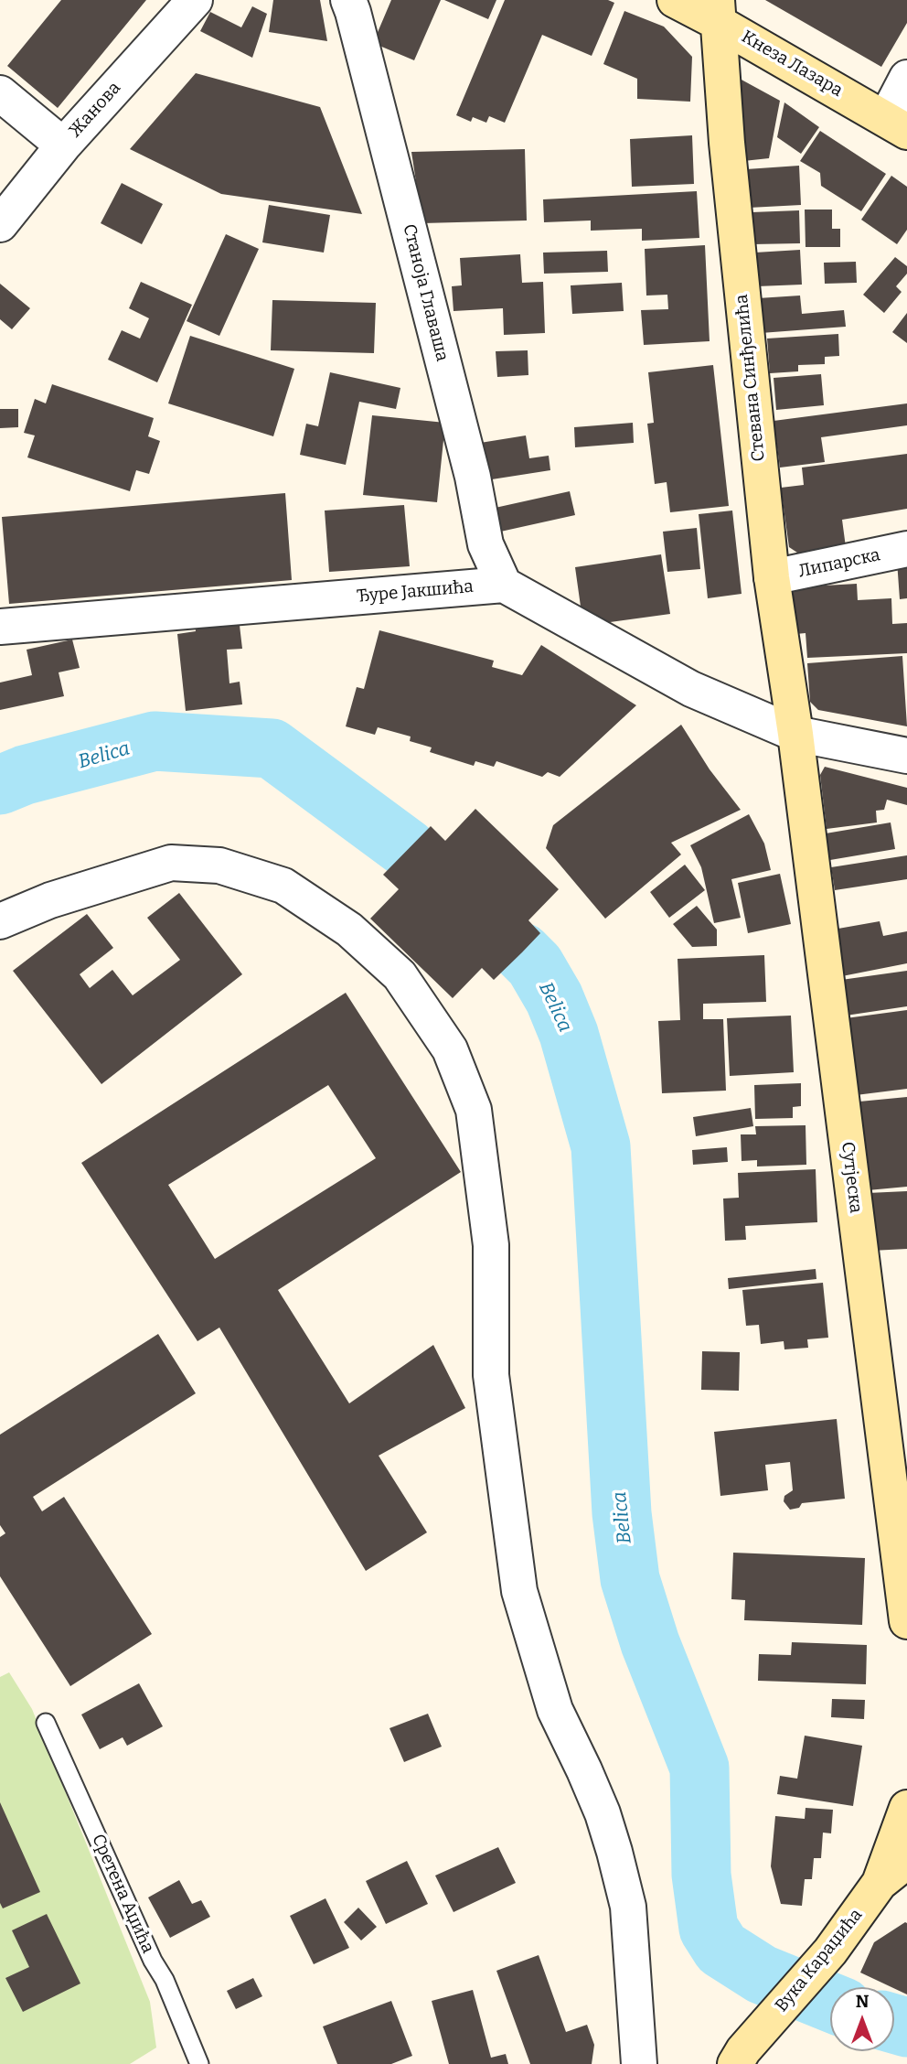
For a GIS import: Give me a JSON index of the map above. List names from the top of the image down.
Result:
{
  "streets": {
    "main road": [
      "Кнеза Лазара",
      "Стевана Синђелића",
      "Сутјеска",
      "Вука Караџића"
    ],
    "street": [
      "Жанова",
      "Станоја Главаша",
      "Липарска",
      "Ђуре Јакшића"
    ],
    "lane": ["Сретена Аџића"]
  },
  "crossings": [
    ["Кнеза Лазара", "Стевана Синђелића"],
    ["Станоја Главаша", "Ђуре Јакшића"],
    ["Стевана Синђелића", "Липарска"],
    ["Стевана Синђелића", "Сутјеска"]
  ],
  "water": ["Belica"],
  "north": "top"
}
